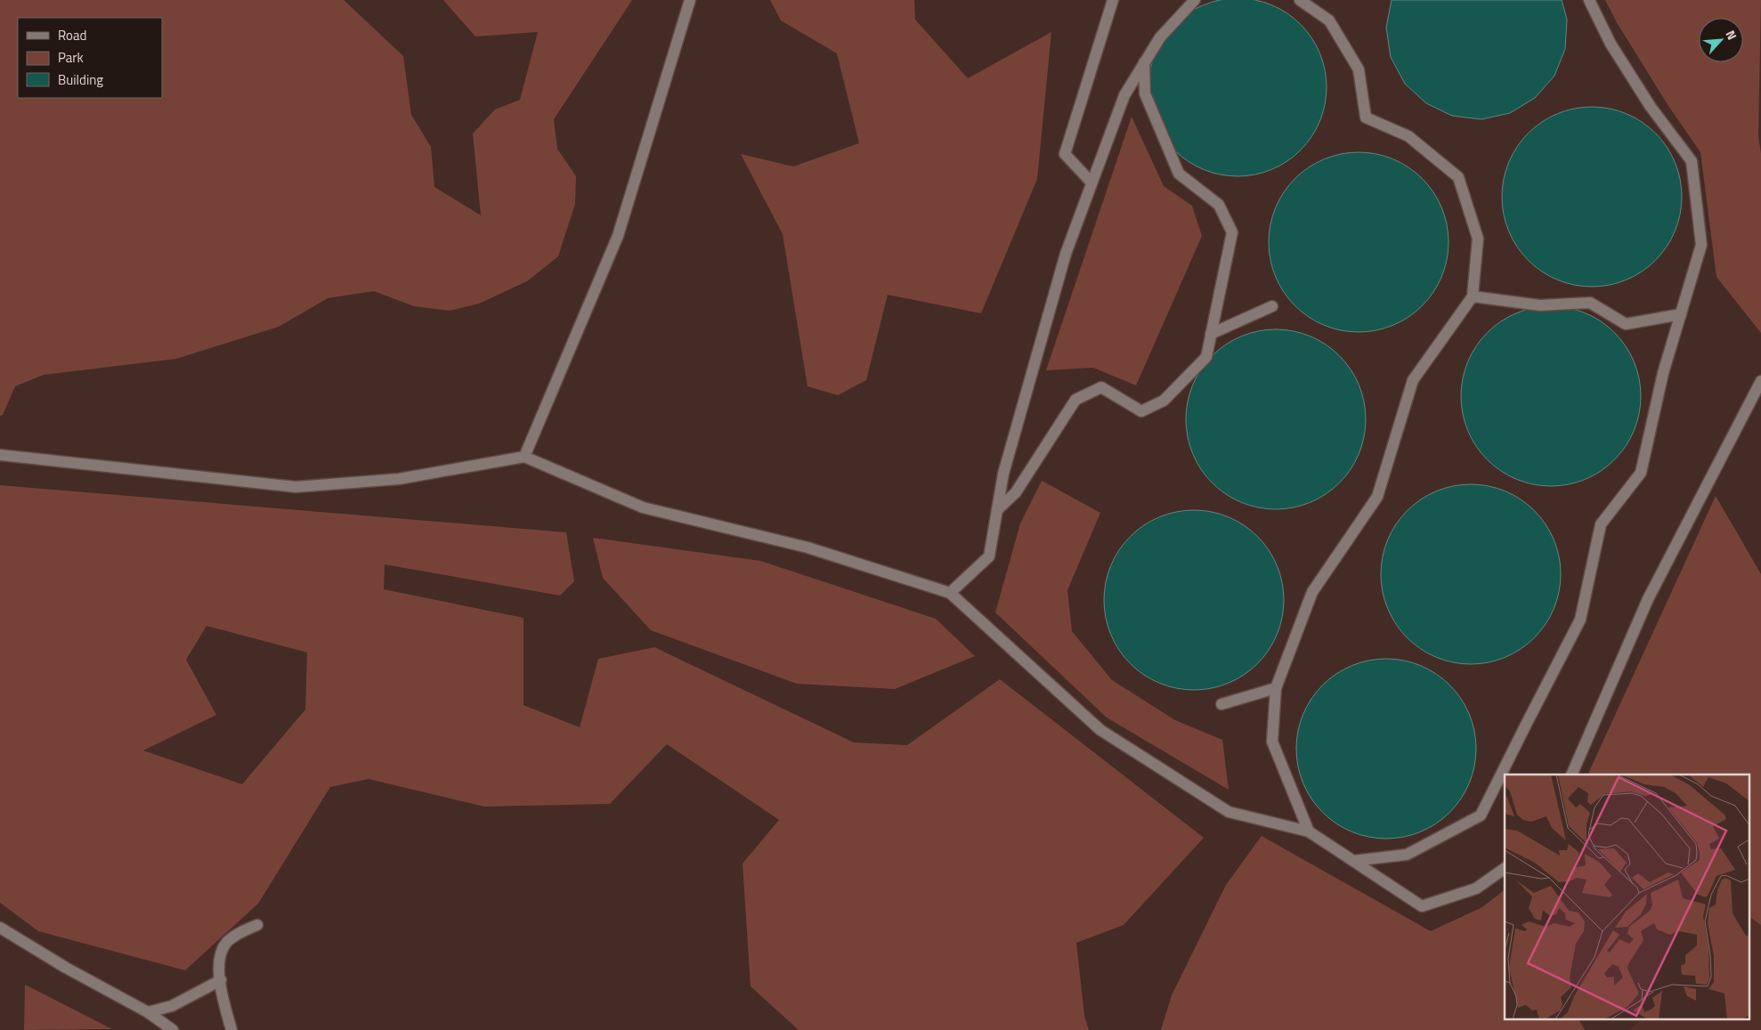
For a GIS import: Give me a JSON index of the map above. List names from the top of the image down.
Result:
{
  "legend": ["Road", "Park", "Building"],
  "north": "top right"
}
